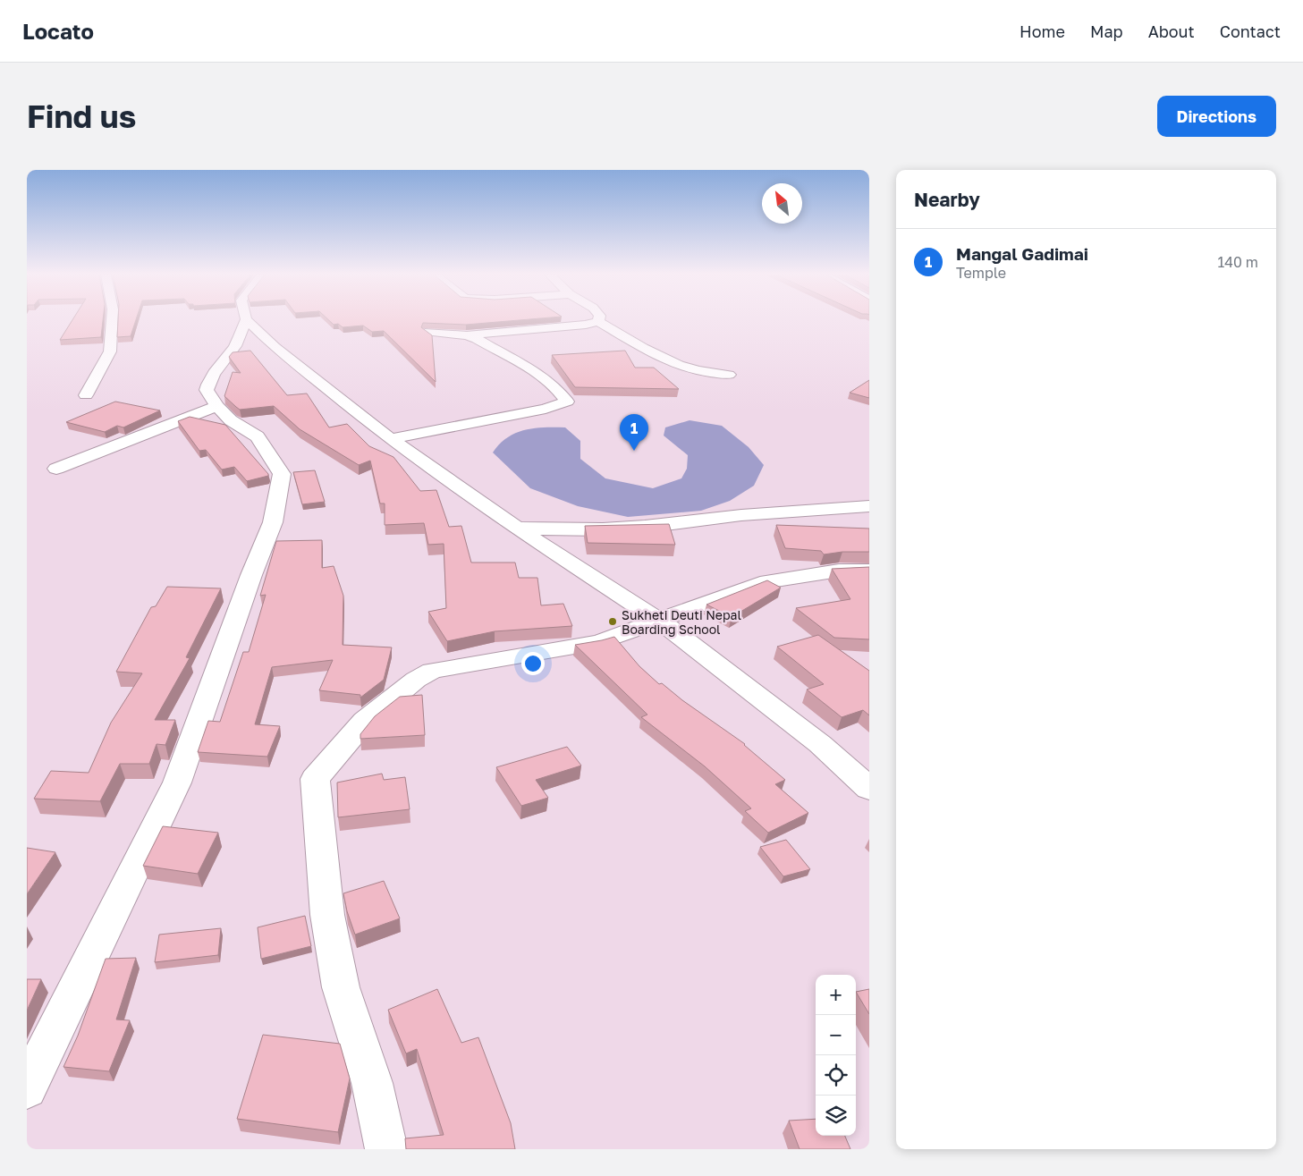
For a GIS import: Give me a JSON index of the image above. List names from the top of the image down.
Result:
{
  "places": ["Sukheti Deuti Nepal Boarding School"],
  "north": "top left",
  "page": {
    "header": "Locato",
    "nav": [
      "Home",
      "Map",
      "About",
      "Contact"
    ],
    "buttons": "Directions",
    "title": "Find us",
    "heading": "Nearby",
    "list": [
      {
        "mark": "1",
        "name": "Mangal Gadimai",
        "note": "Temple",
        "value": "140 m"
      }
    ],
    "pins": "1",
    "map_buttons": ["+", "−"]
  }
}
